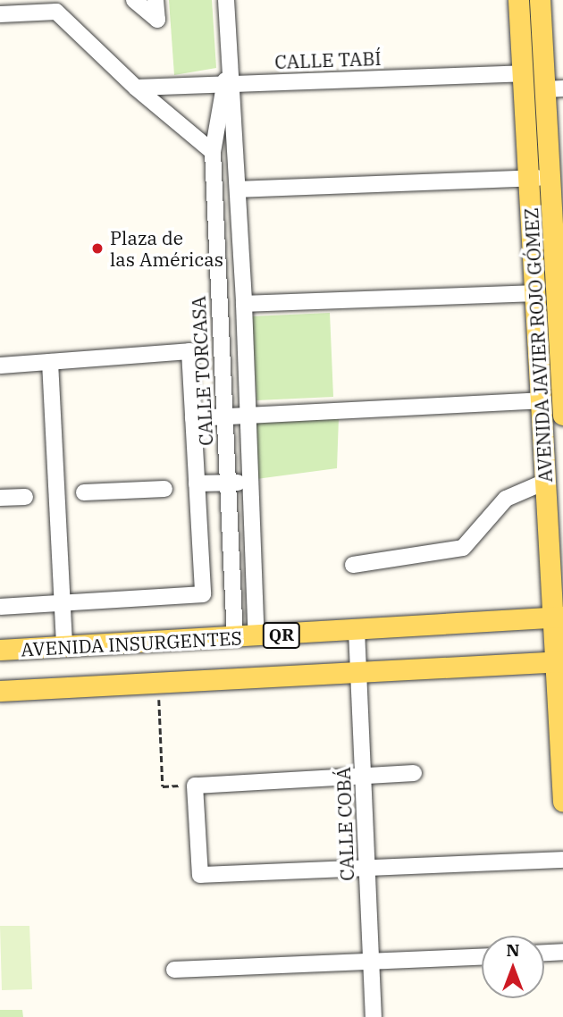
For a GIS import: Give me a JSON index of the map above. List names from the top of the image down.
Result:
{
  "streets": {
    "main road": ["AVENIDA JAVIER ROJO GÓMEZ", "QR", "AVENIDA INSURGENTES"],
    "street": ["CALLE TABÍ", "CALLE TORCASA", "CALLE COBÁ"]
  },
  "crossings": [
    ["CALLE TABÍ", "AVENIDA JAVIER ROJO GÓMEZ"],
    ["CALLE TABÍ", "CALLE TORCASA"],
    ["AVENIDA JAVIER ROJO GÓMEZ", "QR"],
    ["AVENIDA JAVIER ROJO GÓMEZ", "AVENIDA INSURGENTES"],
    ["CALLE TORCASA", "AVENIDA INSURGENTES"],
    ["QR", "CALLE COBÁ"],
    ["AVENIDA INSURGENTES", "CALLE COBÁ"]
  ],
  "places": ["Plaza de las Américas"],
  "north": "top"
}
